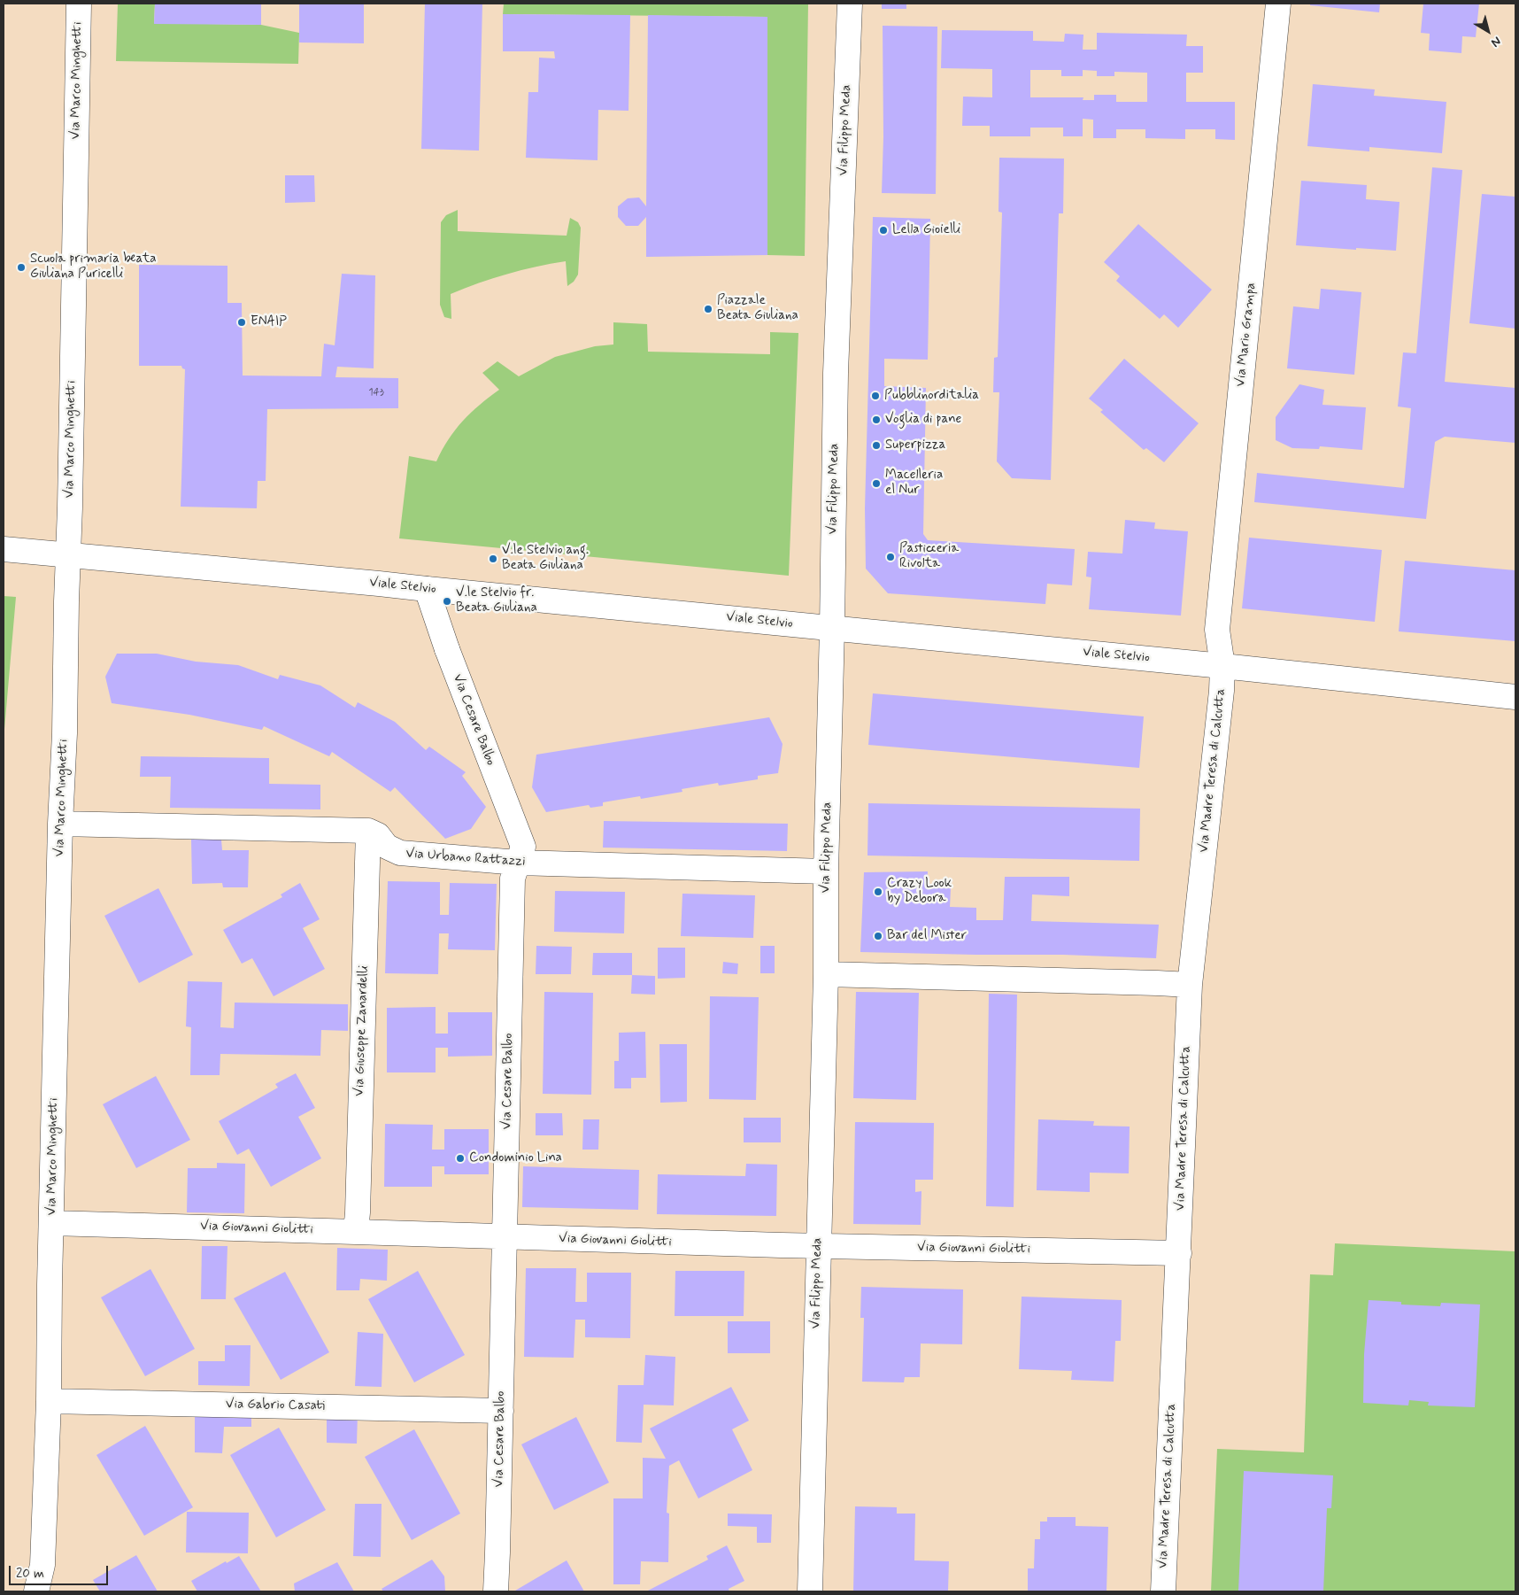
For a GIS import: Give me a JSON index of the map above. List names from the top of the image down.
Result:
{
  "streets": {
    "street": [
      "Via Marco Minghetti",
      "Via Filippo Meda",
      "Via Mario Grampa",
      "Viale Stelvio",
      "Via Cesare Balbo",
      "Via Madre Teresa di Calcutta",
      "Via Urbano Rattazzi",
      "Via Giuseppe Zanardelli",
      "Via Giovanni Giolitti",
      "Via Gabrio Casati"
    ]
  },
  "crossings": [
    ["Via Marco Minghetti", "Viale Stelvio"],
    ["Via Marco Minghetti", "Via Giovanni Giolitti"],
    ["Via Marco Minghetti", "Via Gabrio Casati"],
    ["Via Filippo Meda", "Viale Stelvio"],
    ["Via Filippo Meda", "Via Urbano Rattazzi"],
    ["Via Filippo Meda", "Via Giovanni Giolitti"],
    ["Via Mario Grampa", "Viale Stelvio"],
    ["Via Mario Grampa", "Via Madre Teresa di Calcutta"],
    ["Viale Stelvio", "Via Cesare Balbo"],
    ["Viale Stelvio", "Via Madre Teresa di Calcutta"],
    ["Via Cesare Balbo", "Via Urbano Rattazzi"],
    ["Via Cesare Balbo", "Via Giovanni Giolitti"],
    ["Via Cesare Balbo", "Via Gabrio Casati"],
    ["Via Madre Teresa di Calcutta", "Via Giovanni Giolitti"],
    ["Via Urbano Rattazzi", "Via Giuseppe Zanardelli"],
    ["Via Giuseppe Zanardelli", "Via Giovanni Giolitti"]
  ],
  "places": [
    "Lella Gioielli",
    "Scuola primaria beata Giuliana Puricelli",
    "Piazzale Beata Giuliana",
    "ENAIP",
    "Pubblinorditalia",
    "Voglia di pane",
    "Superpizza",
    "Macelleria el Nur",
    "Pasticceria Rivolta",
    "V.le Stelvio ang. Beata Giuliana",
    "V.le Stelvio fr. Beata Giuliana",
    "Crazy Look by Debora",
    "Bar del Mister",
    "Condominio Lina"
  ],
  "house_numbers": ["143"],
  "scale_bar": "20 m",
  "north": "bottom right"
}
